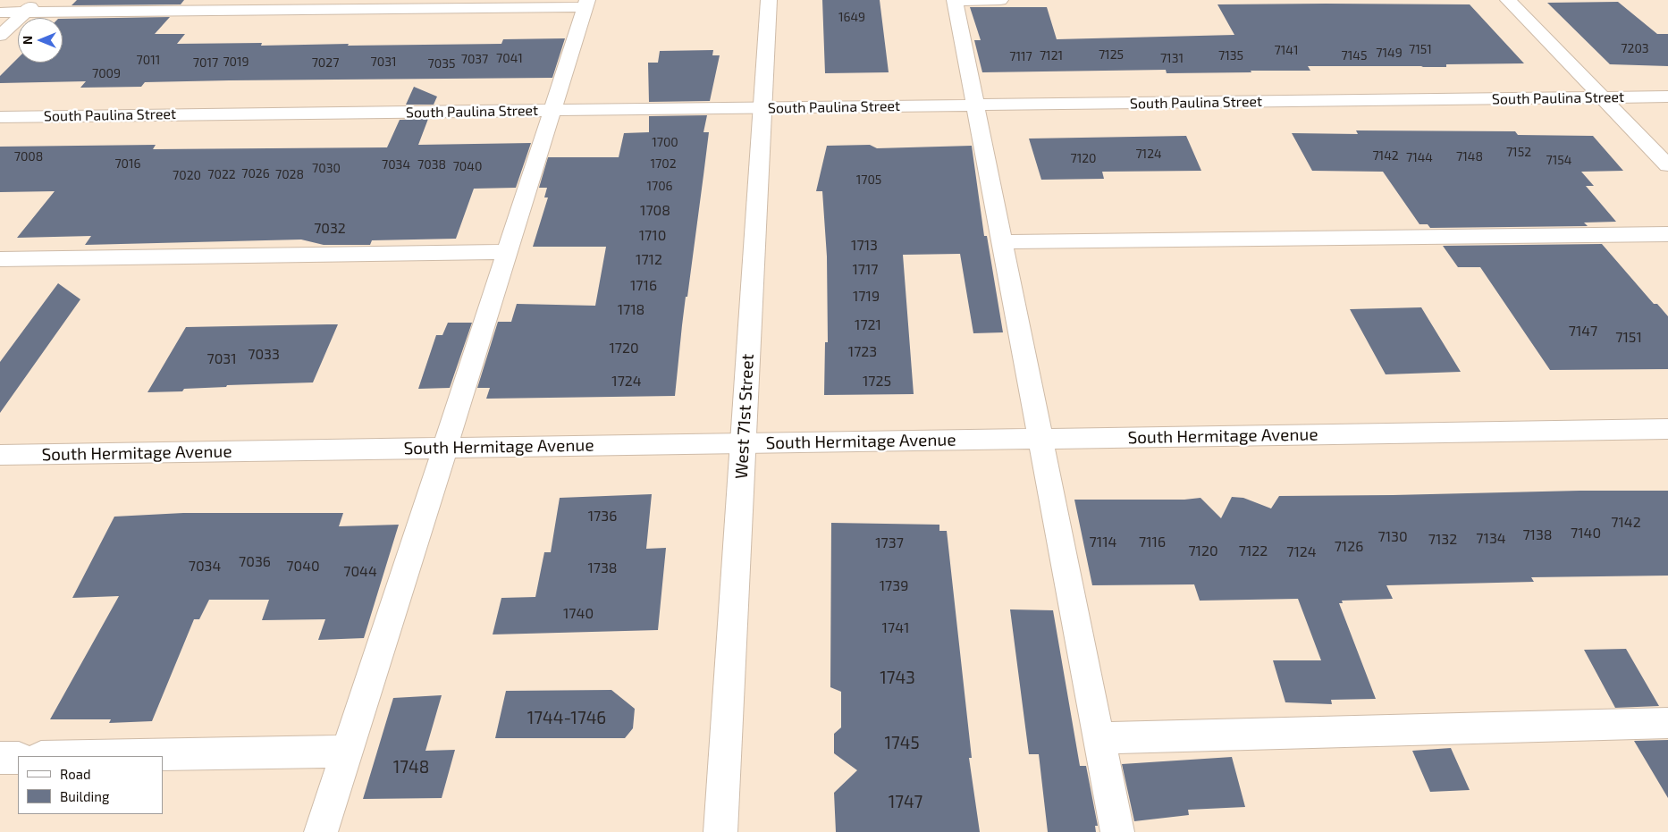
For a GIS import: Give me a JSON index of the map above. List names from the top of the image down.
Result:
{
  "streets": {
    "street": ["South Paulina Street", "West 71st Street", "South Hermitage Avenue"]
  },
  "crossings": [
    ["South Paulina Street", "West 71st Street"],
    ["West 71st Street", "South Hermitage Avenue"]
  ],
  "house_numbers": [
    "1649",
    "7203",
    "7151",
    "7141",
    "7149",
    "7125",
    "7121",
    "7135",
    "7145",
    "7117",
    "7041",
    "7131",
    "7037",
    "7011",
    "7019",
    "7031",
    "7017",
    "7027",
    "7035",
    "7009",
    "1700",
    "7152",
    "7124",
    "7142",
    "7008",
    "7148",
    "7144",
    "7120",
    "7154",
    "7016",
    "1702",
    "7034",
    "7038",
    "7040",
    "7030",
    "7026",
    "7022",
    "7028",
    "7020",
    "1705",
    "1706",
    "1708",
    "7032",
    "1710",
    "1713",
    "1712",
    "1717",
    "1716",
    "1719",
    "1718",
    "1721",
    "7147",
    "7151",
    "1720",
    "1723",
    "7033",
    "7031",
    "1724",
    "1725",
    "1736",
    "7142",
    "7140",
    "7138",
    "7130",
    "7134",
    "7132",
    "7114",
    "7116",
    "1737",
    "7126",
    "7120",
    "7122",
    "7124",
    "7036",
    "7034",
    "7040",
    "1738",
    "7044",
    "1739",
    "1740",
    "1741",
    "1743",
    "1744-1746",
    "1745",
    "1748",
    "1747"
  ],
  "legend": ["Road", "Building"],
  "north": "left"
}
